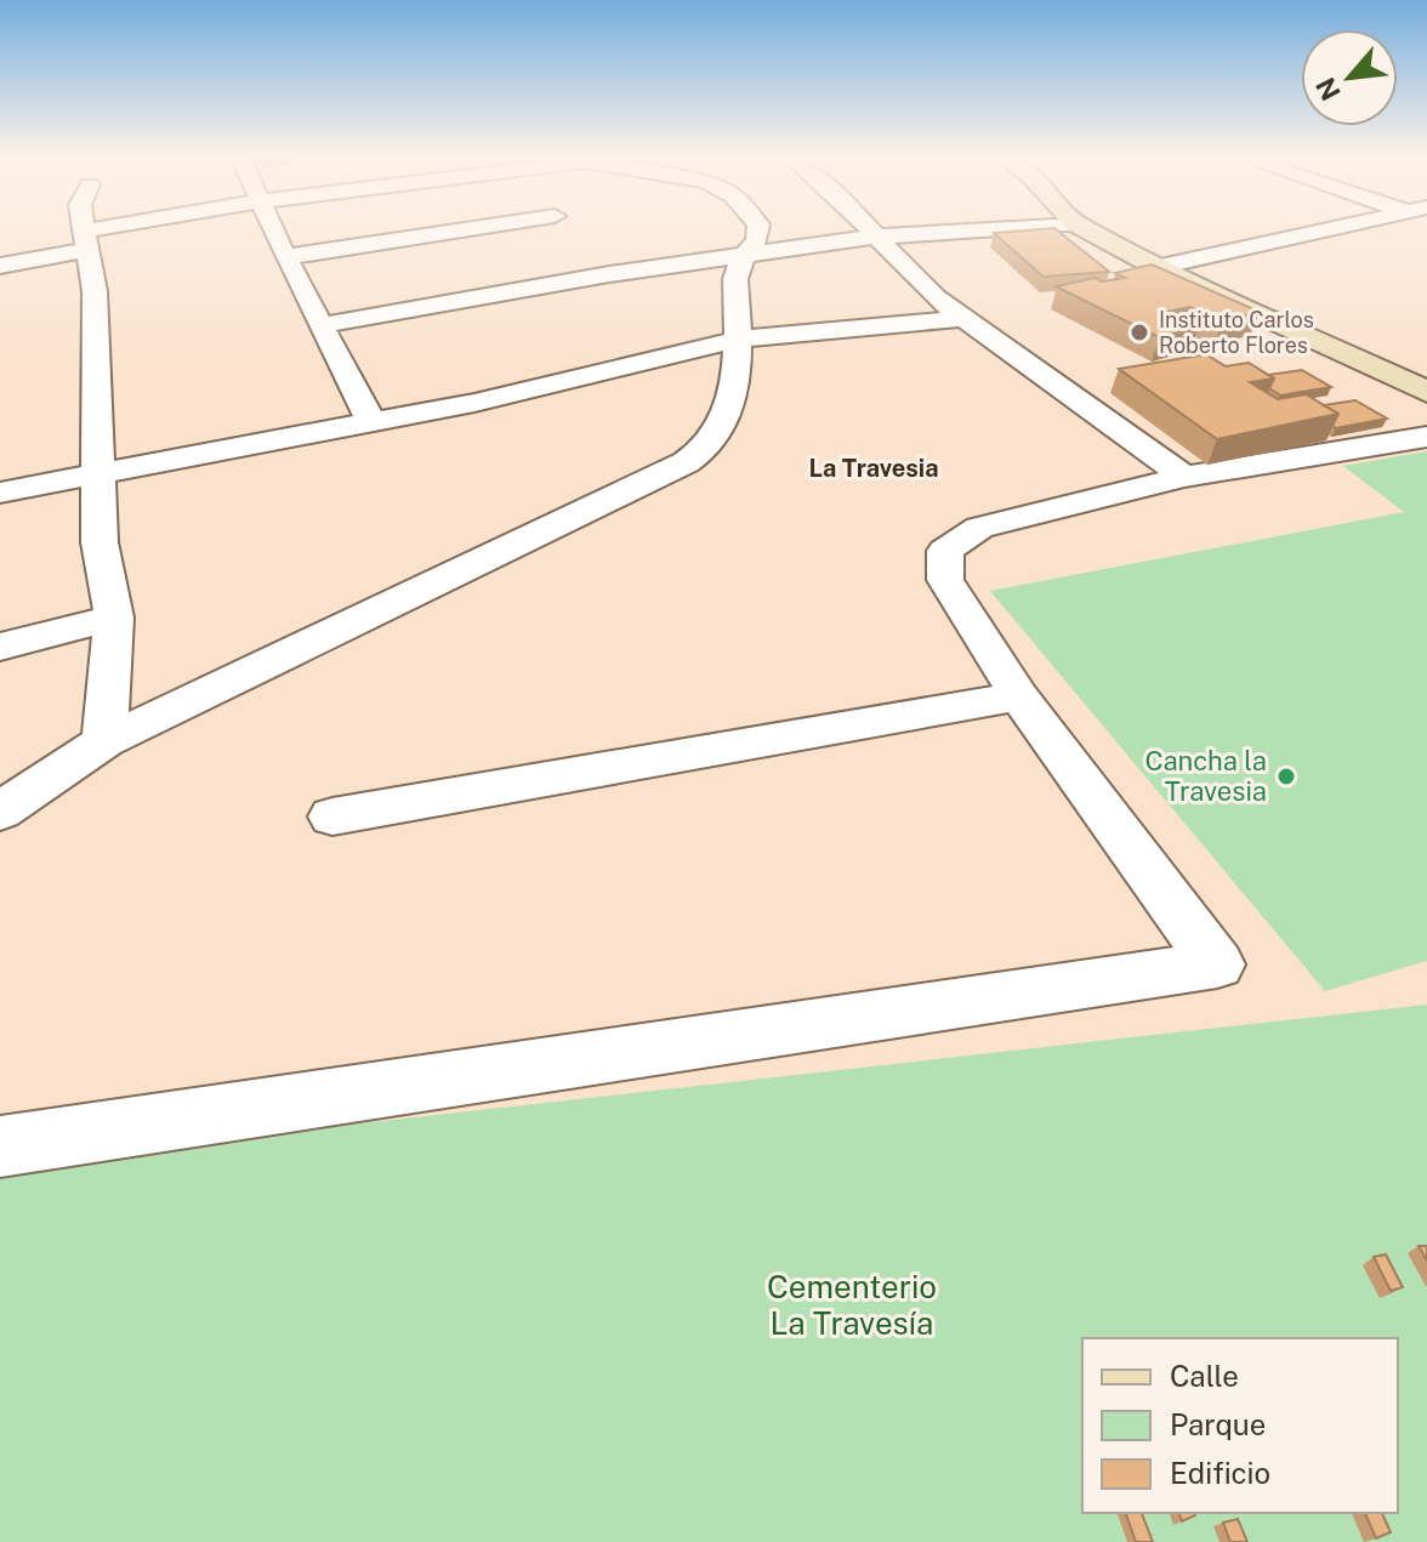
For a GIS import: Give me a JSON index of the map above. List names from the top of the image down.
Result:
{
  "districts": ["La Travesia"],
  "parks": ["Cementerio La Travesía"],
  "places": ["Instituto Carlos Roberto Flores", "Cancha la Travesia"],
  "legend": ["Calle", "Parque", "Edificio"],
  "north": "bottom left"
}
